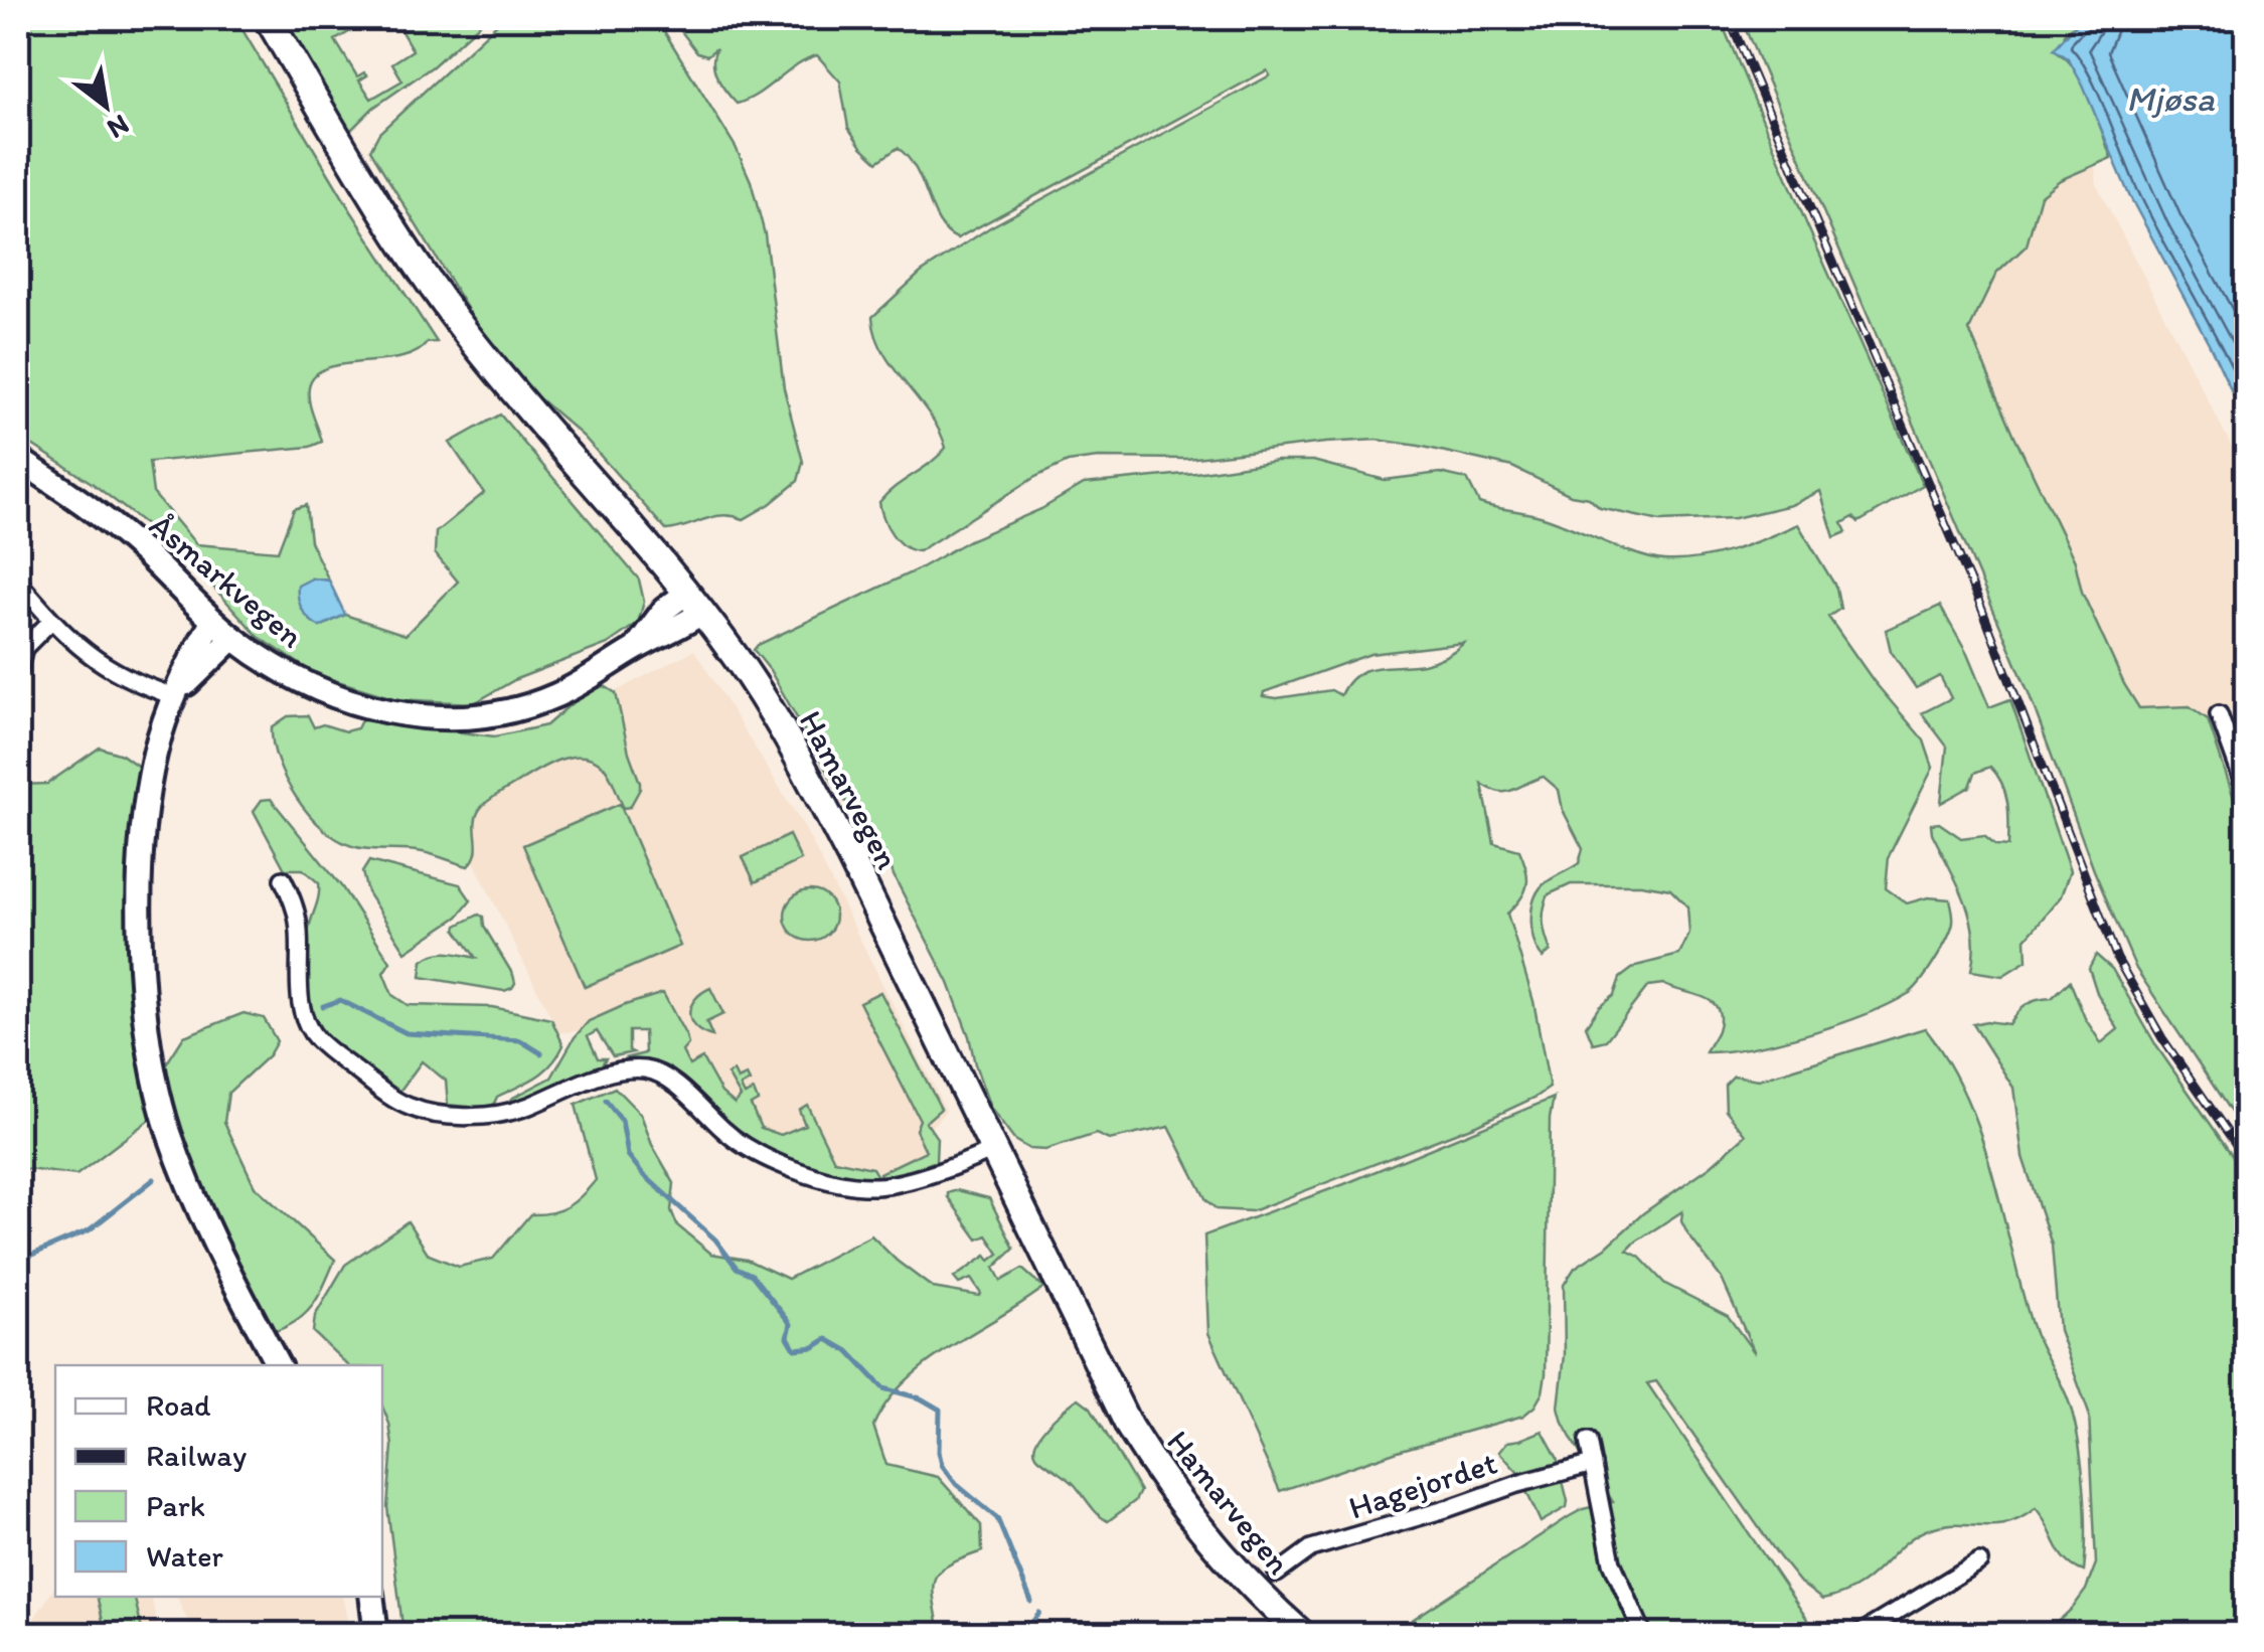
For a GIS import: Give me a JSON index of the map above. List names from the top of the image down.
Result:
{
  "streets": {
    "main road": ["Hamarvegen"],
    "street": ["Åsmarkvegen", "Hagejordet"]
  },
  "crossings": [
    ["Åsmarkvegen", "Hamarvegen"]
  ],
  "water": ["Mjøsa"],
  "legend": [
    "Road",
    "Railway",
    "Park",
    "Water"
  ],
  "north": "bottom right"
}
